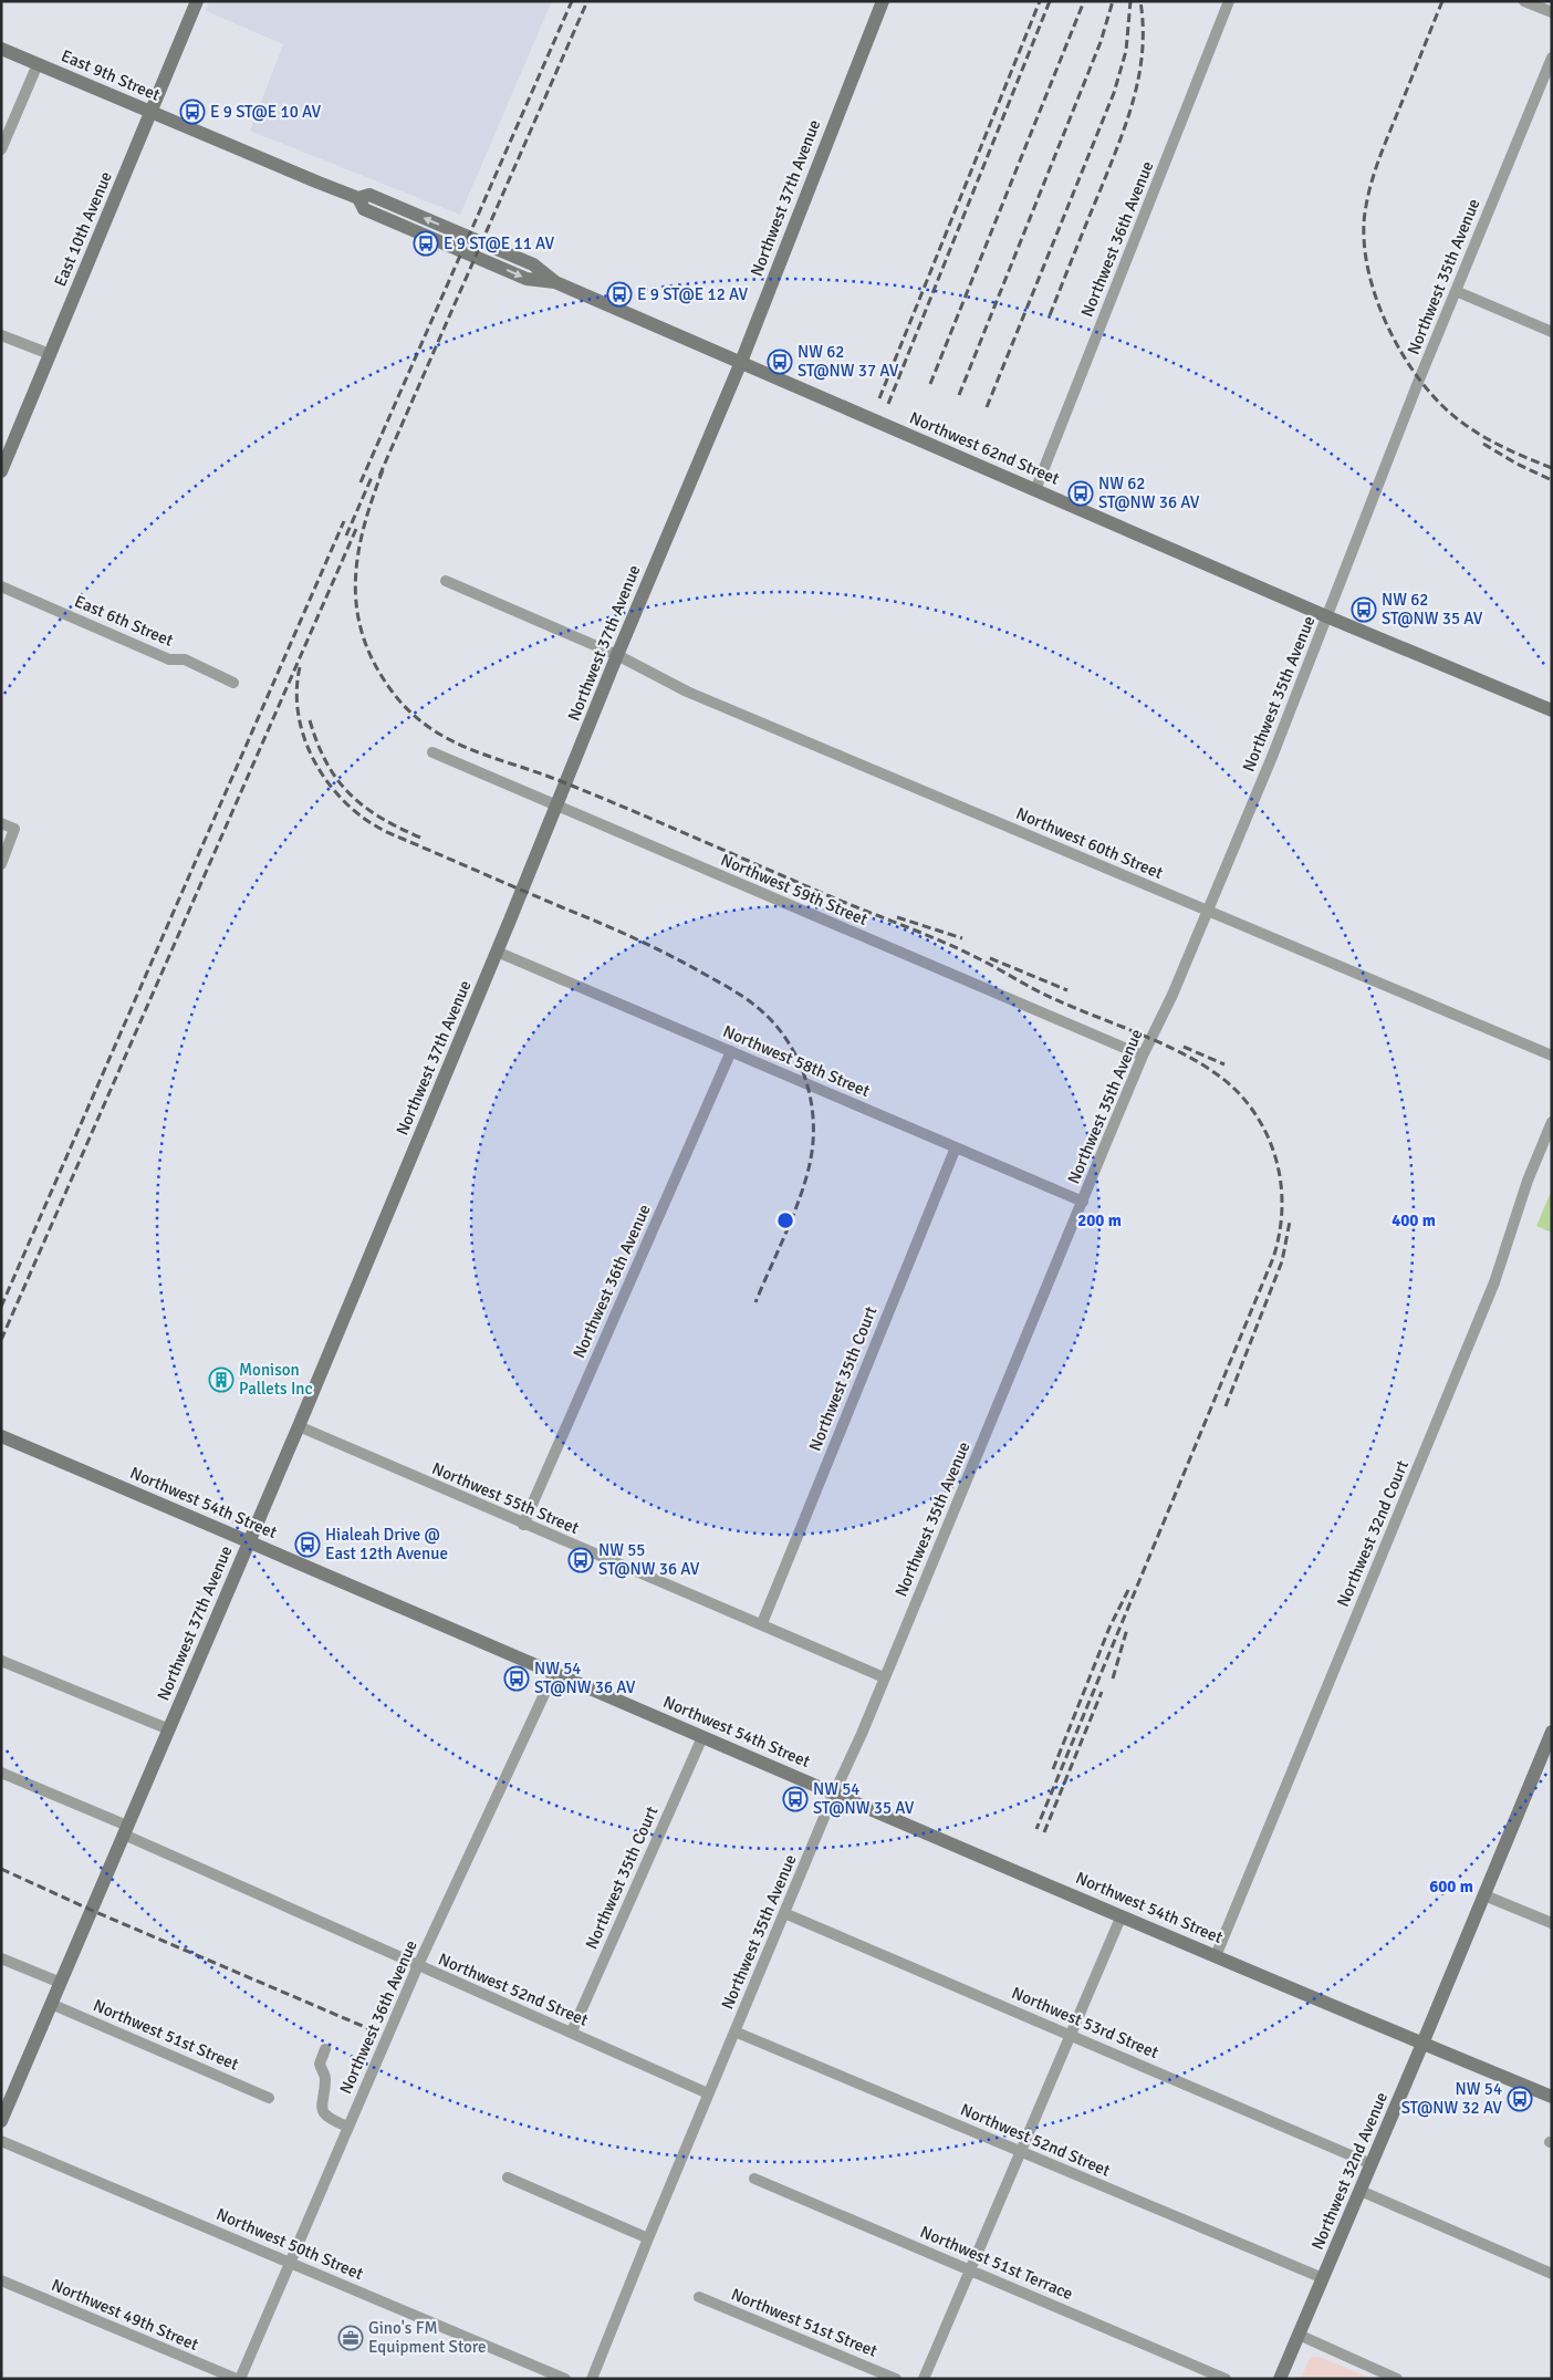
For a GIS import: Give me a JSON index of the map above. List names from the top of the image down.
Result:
{
  "streets": {
    "main road": [
      "East 9th Street",
      "Northwest 37th Avenue",
      "East 10th Avenue",
      "Northwest 62nd Street",
      "Northwest 54th Street",
      "Northwest 32nd Avenue"
    ],
    "street": [
      "Northwest 36th Avenue",
      "Northwest 35th Avenue",
      "East 6th Street",
      "Northwest 60th Street",
      "Northwest 59th Street",
      "Northwest 58th Street",
      "Northwest 35th Court",
      "Northwest 55th Street",
      "Northwest 32nd Court",
      "Northwest 52nd Street",
      "Northwest 53rd Street",
      "Northwest 51st Street",
      "Northwest 50th Street",
      "Northwest 51st Terrace",
      "Northwest 49th Street"
    ]
  },
  "crossings": [
    ["East 9th Street", "East 10th Avenue"],
    ["East 9th Street", "Northwest 62nd Street"],
    ["Northwest 37th Avenue", "Northwest 62nd Street"],
    ["Northwest 37th Avenue", "Northwest 60th Street"],
    ["Northwest 37th Avenue", "Northwest 59th Street"],
    ["Northwest 37th Avenue", "Northwest 58th Street"],
    ["Northwest 37th Avenue", "Northwest 55th Street"],
    ["Northwest 37th Avenue", "Northwest 54th Street"],
    ["Northwest 37th Avenue", "Northwest 52nd Street"],
    ["Northwest 37th Avenue", "Northwest 51st Street"],
    ["Northwest 36th Avenue", "Northwest 62nd Street"],
    ["Northwest 36th Avenue", "Northwest 58th Street"],
    ["Northwest 36th Avenue", "Northwest 55th Street"],
    ["Northwest 36th Avenue", "Northwest 54th Street"],
    ["Northwest 36th Avenue", "Northwest 52nd Street"],
    ["Northwest 36th Avenue", "Northwest 50th Street"],
    ["Northwest 36th Avenue", "Northwest 49th Street"],
    ["Northwest 35th Avenue", "Northwest 62nd Street"],
    ["Northwest 35th Avenue", "Northwest 60th Street"],
    ["Northwest 35th Avenue", "Northwest 59th Street"],
    ["Northwest 35th Avenue", "Northwest 58th Street"],
    ["Northwest 35th Avenue", "Northwest 55th Street"],
    ["Northwest 35th Avenue", "Northwest 54th Street"],
    ["Northwest 35th Avenue", "Northwest 52nd Street"],
    ["Northwest 35th Avenue", "Northwest 53rd Street"],
    ["Northwest 58th Street", "Northwest 35th Court"],
    ["Northwest 35th Court", "Northwest 55th Street"],
    ["Northwest 35th Court", "Northwest 54th Street"],
    ["Northwest 35th Court", "Northwest 52nd Street"],
    ["Northwest 54th Street", "Northwest 32nd Court"],
    ["Northwest 54th Street", "Northwest 32nd Avenue"],
    ["Northwest 52nd Street", "Northwest 32nd Avenue"],
    ["Northwest 53rd Street", "Northwest 32nd Avenue"]
  ],
  "places": {
    "bus stop": [
      "E 9 ST@E 10 AV",
      "E 9 ST@E 11 AV",
      "E 9 ST@E 12 AV",
      "NW 62 ST@NW 37 AV",
      "NW 62 ST@NW 36 AV",
      "NW 62 ST@NW 35 AV",
      "Hialeah Drive @ East 12th Avenue",
      "NW 55 ST@NW 36 AV",
      "NW 54 ST@NW 36 AV",
      "NW 54 ST@NW 35 AV",
      "NW 54 ST@NW 32 AV"
    ],
    "building": ["Monison Pallets Inc"],
    "office": ["Gino's FM Equipment Store"]
  },
  "rings": ["200 m", "400 m", "600 m"]
}
